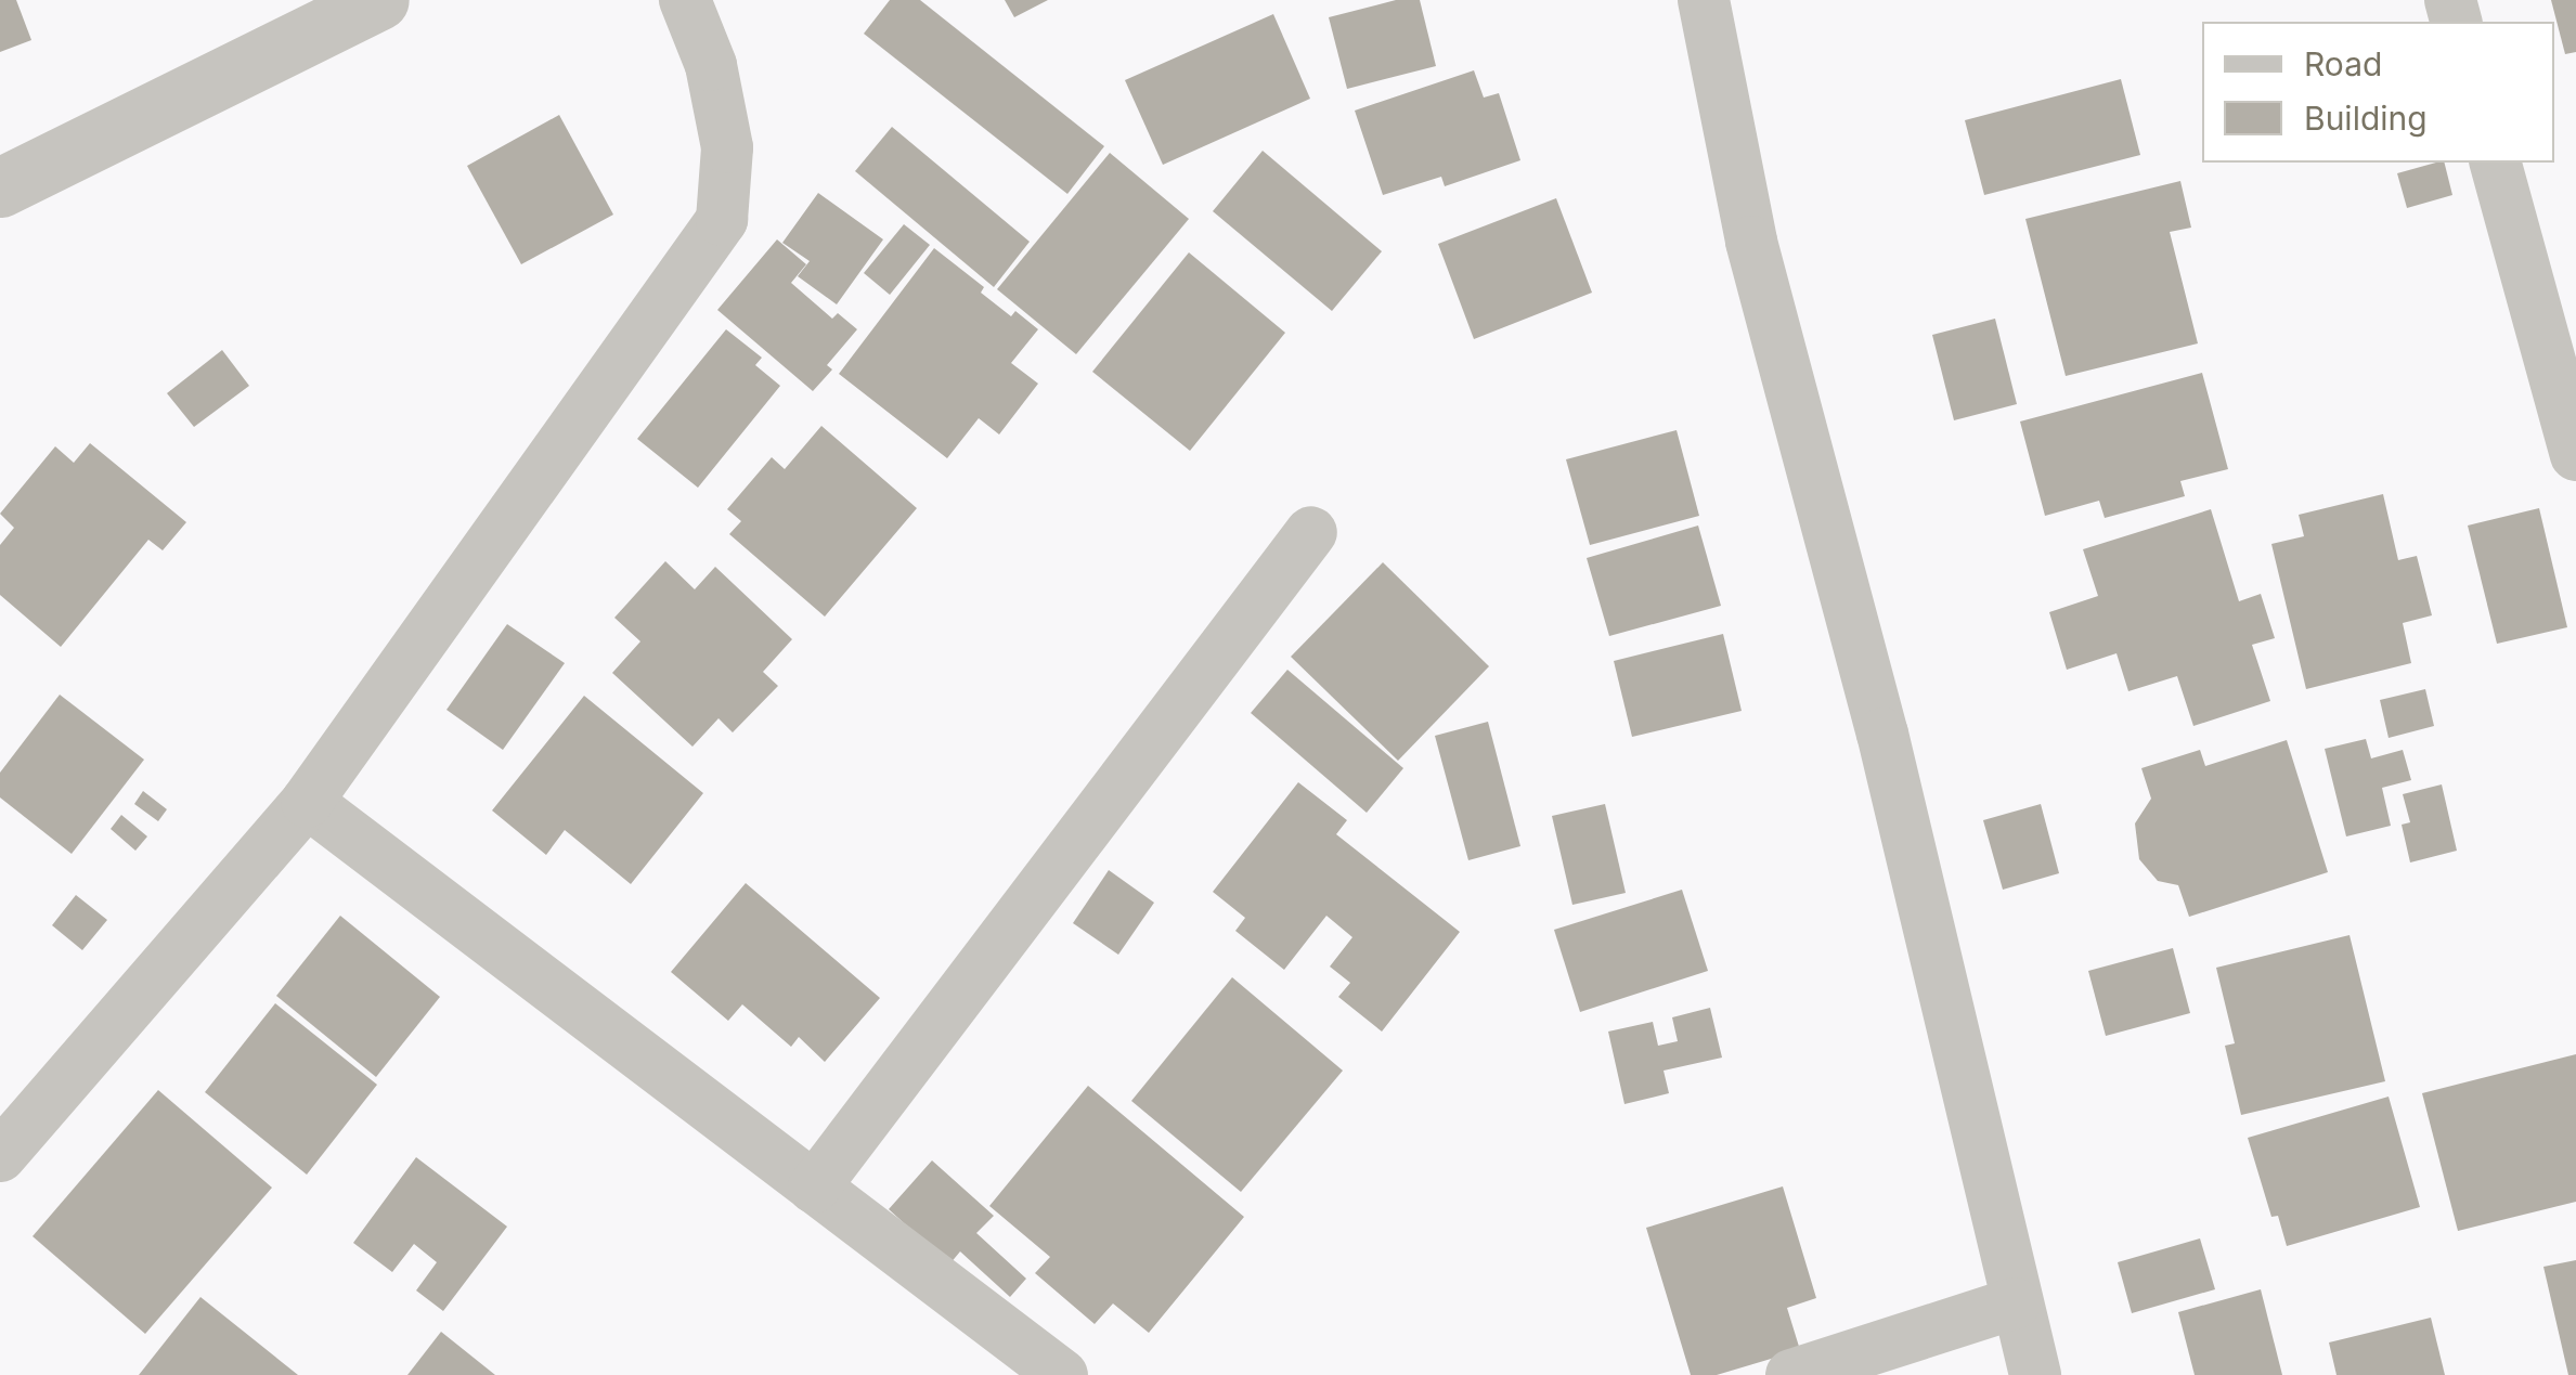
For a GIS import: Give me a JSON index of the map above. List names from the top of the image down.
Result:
{
  "legend": ["Road", "Building"]
}
